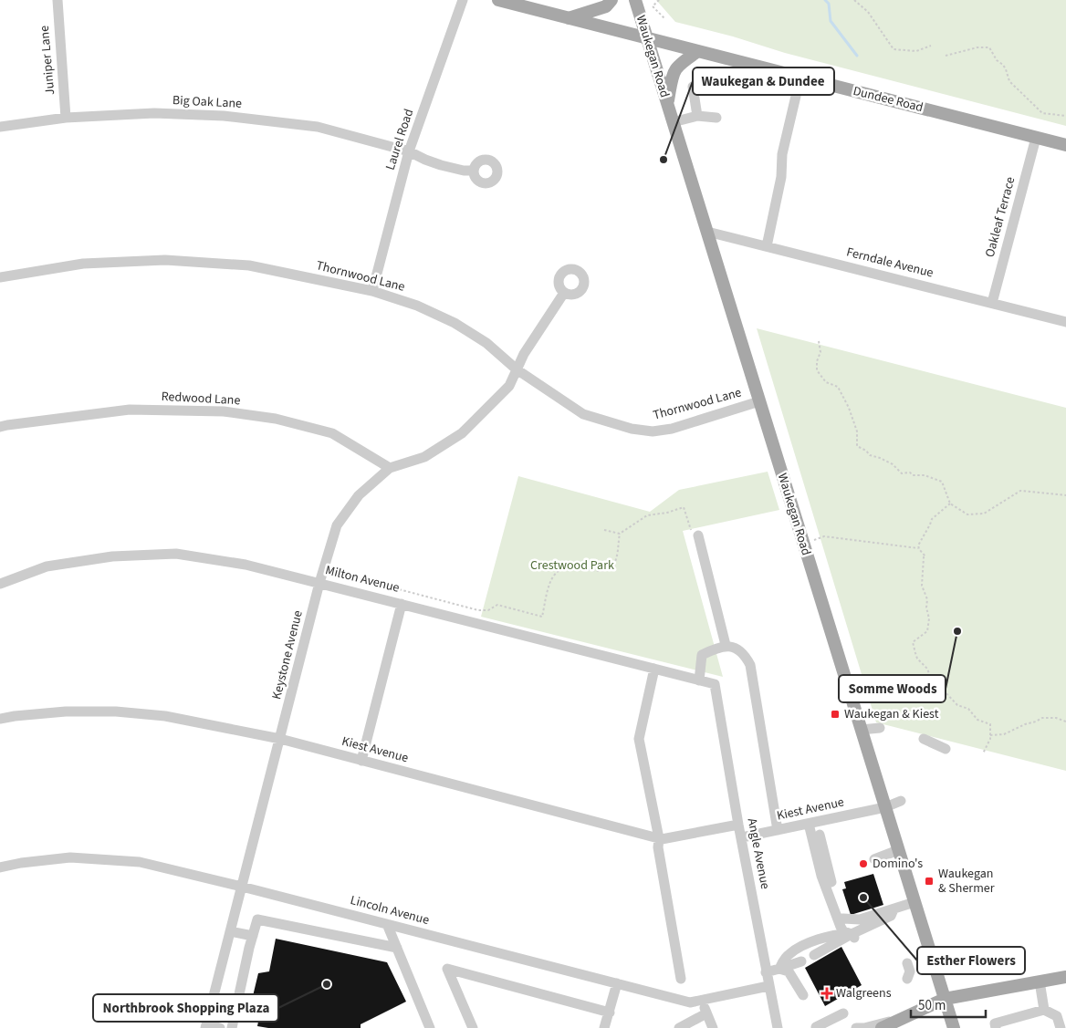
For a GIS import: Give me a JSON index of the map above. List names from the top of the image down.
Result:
{
  "streets": {
    "main road": ["Waukegan Road", "Dundee Road"],
    "street": [
      "Juniper Lane",
      "Big Oak Lane",
      "Laurel Road",
      "Oakleaf Terrace",
      "Ferndale Avenue",
      "Thornwood Lane",
      "Redwood Lane",
      "Milton Avenue",
      "Keystone Avenue",
      "Kiest Avenue",
      "Angle Avenue",
      "Lincoln Avenue"
    ]
  },
  "crossings": [
    ["Waukegan Road", "Dundee Road"],
    ["Waukegan Road", "Ferndale Avenue"],
    ["Waukegan Road", "Thornwood Lane"],
    ["Waukegan Road", "Kiest Avenue"],
    ["Juniper Lane", "Big Oak Lane"],
    ["Dundee Road", "Oakleaf Terrace"],
    ["Big Oak Lane", "Laurel Road"],
    ["Laurel Road", "Thornwood Lane"],
    ["Oakleaf Terrace", "Ferndale Avenue"],
    ["Thornwood Lane", "Keystone Avenue"],
    ["Redwood Lane", "Keystone Avenue"],
    ["Milton Avenue", "Keystone Avenue"],
    ["Milton Avenue", "Angle Avenue"],
    ["Keystone Avenue", "Kiest Avenue"],
    ["Keystone Avenue", "Lincoln Avenue"],
    ["Kiest Avenue", "Angle Avenue"],
    ["Angle Avenue", "Lincoln Avenue"]
  ],
  "parks": ["Crestwood Park"],
  "places": {
    "other": [
      "Waukegan & Dundee",
      "Somme Woods",
      "Domino's",
      "Esther Flowers",
      "Northbrook Shopping Plaza"
    ],
    "transit": ["Waukegan & Kiest", "Waukegan & Shermer"],
    "health": ["Walgreens"]
  },
  "scale_bar": "50 m"
}
